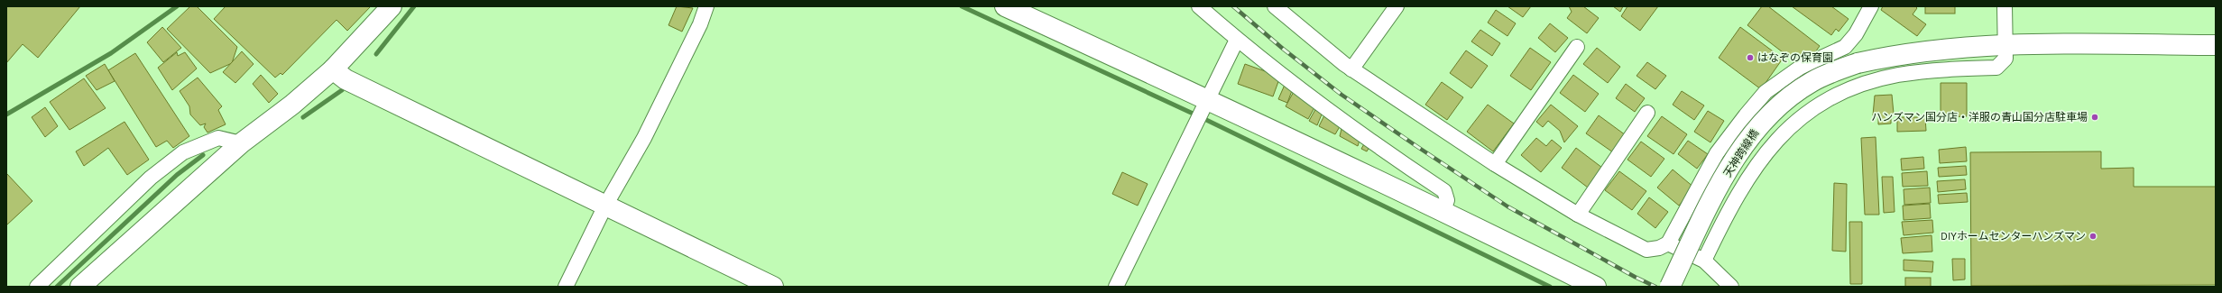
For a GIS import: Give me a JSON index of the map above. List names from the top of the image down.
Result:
{
  "streets": {
    "street": ["天神跨線橋"]
  },
  "places": ["はなぞの保育園", "ハンズマン国分店・洋服の青山国分店駐車場", "DIYホームセンターハンズマン"]
}
